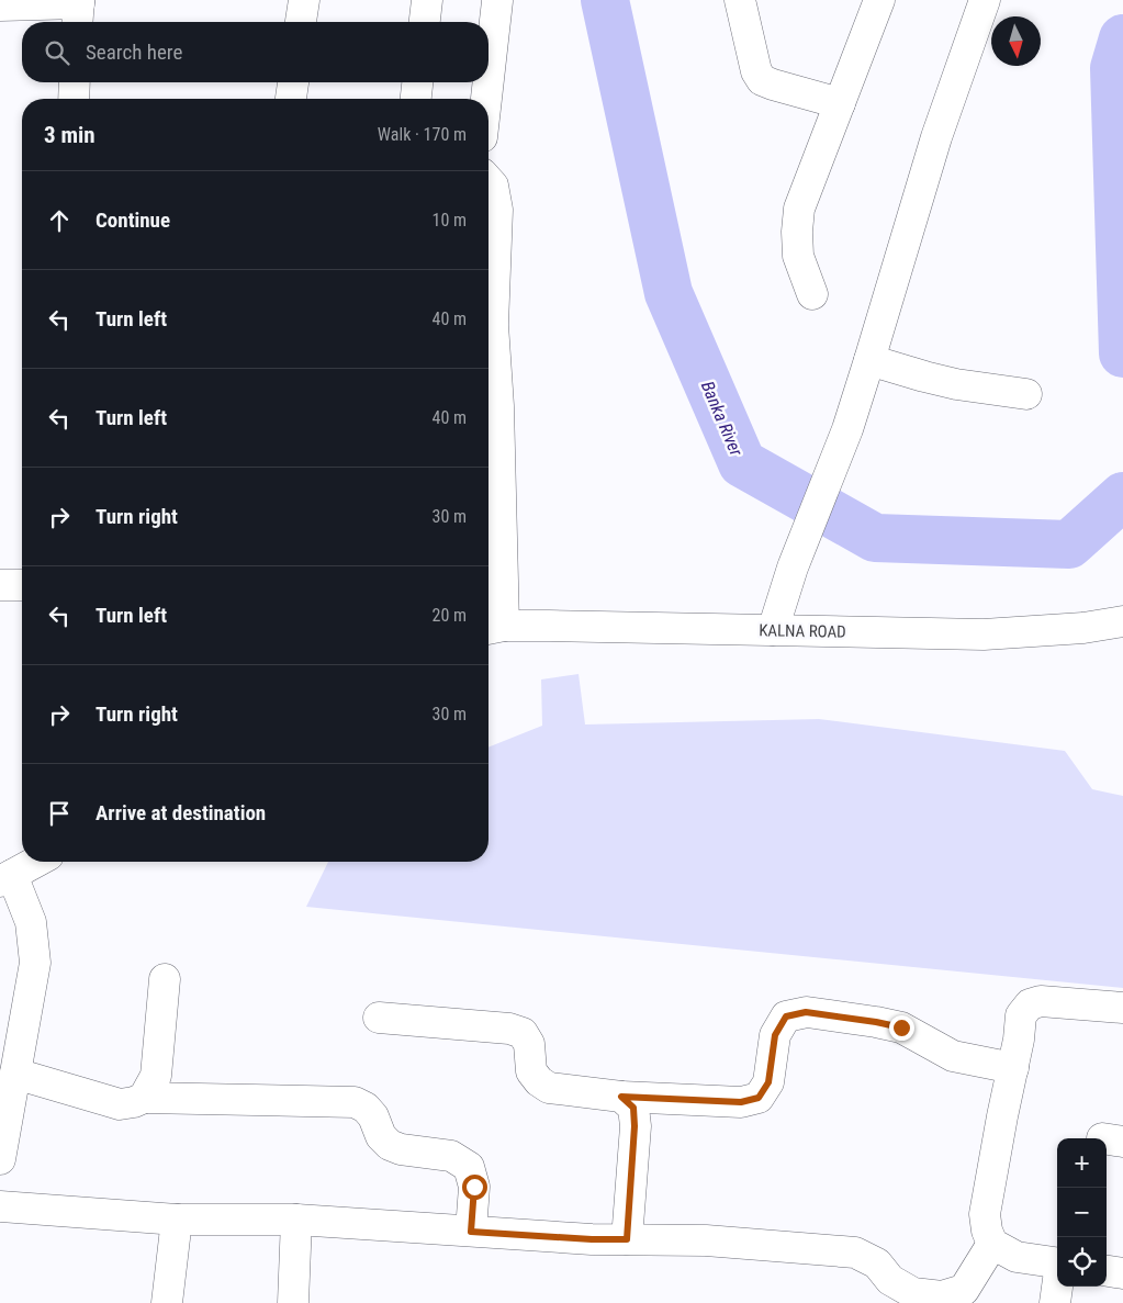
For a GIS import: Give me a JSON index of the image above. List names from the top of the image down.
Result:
{
  "streets": {
    "street": ["KALNA ROAD"]
  },
  "water": ["Banka River"],
  "north": "bottom",
  "page": {
    "search": "Search here",
    "heading": ["3 min", "Walk · 170 m"],
    "list": [
      ["Continue", "10 m"],
      ["Turn left", "40 m"],
      ["Turn left", "40 m"],
      ["Turn right", "30 m"],
      ["Turn left", "20 m"],
      ["Turn right", "30 m"],
      "Arrive at destination"
    ],
    "map_buttons": ["+", "−"]
  }
}
